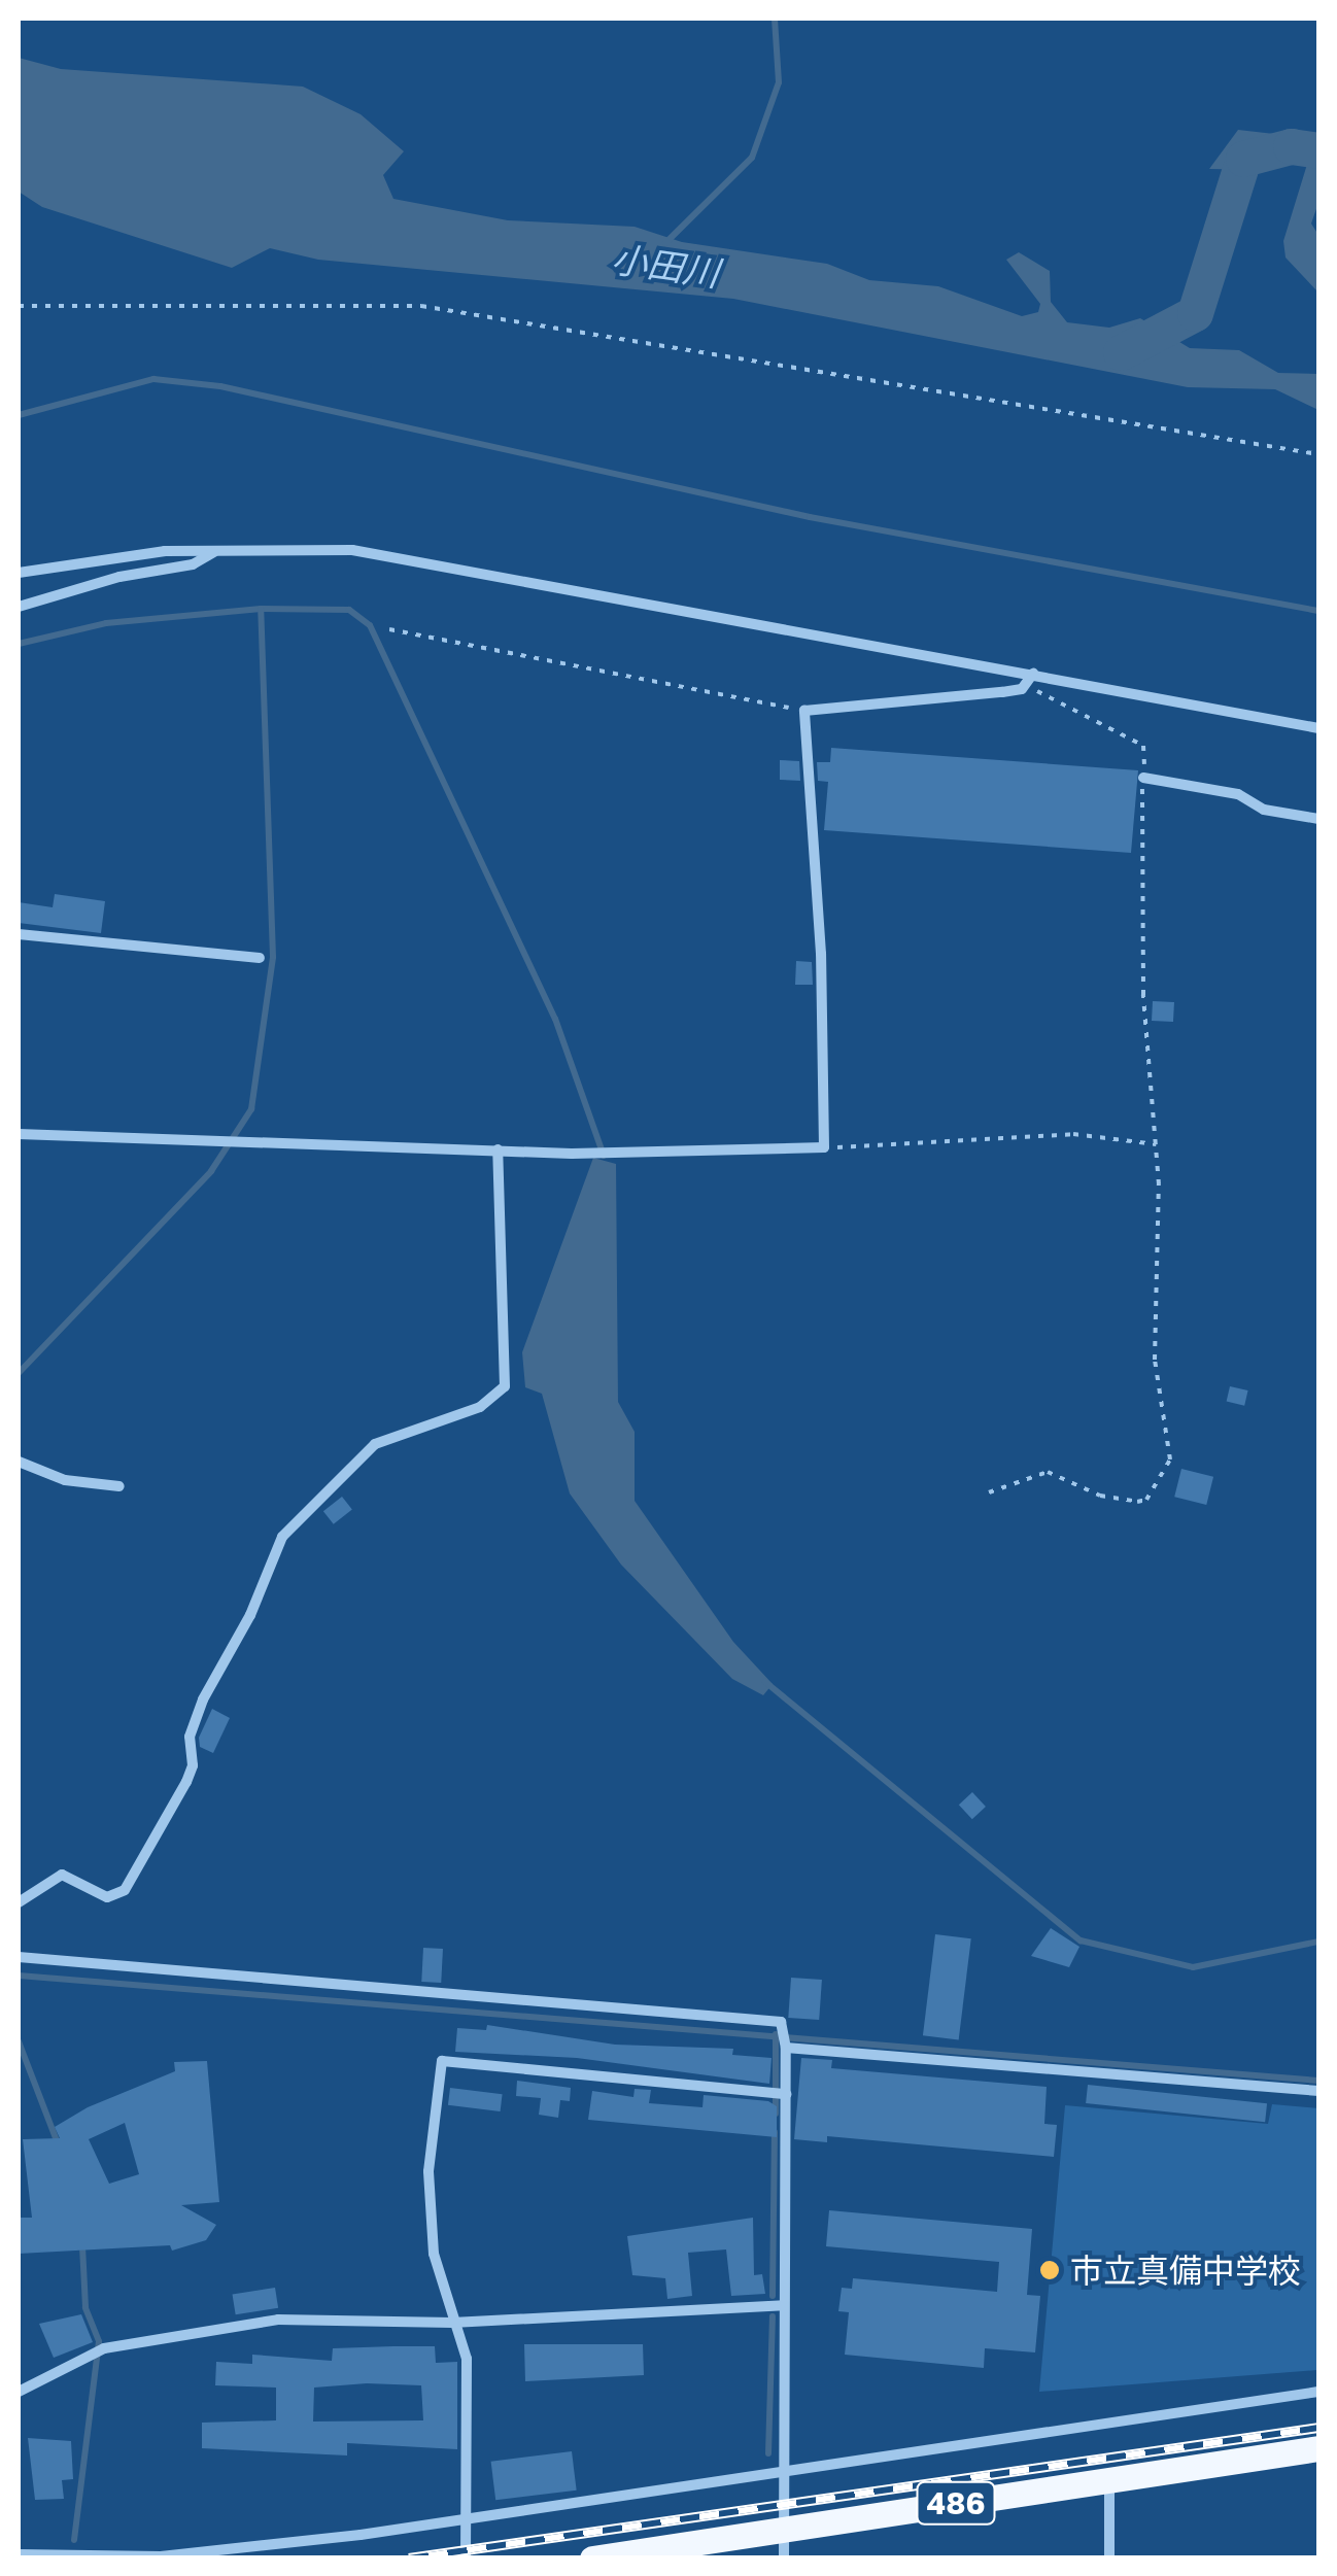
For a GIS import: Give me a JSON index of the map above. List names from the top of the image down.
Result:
{
  "streets": {
    "highway": ["486"]
  },
  "water": ["小田川"],
  "places": ["市立真備中学校"]
}
